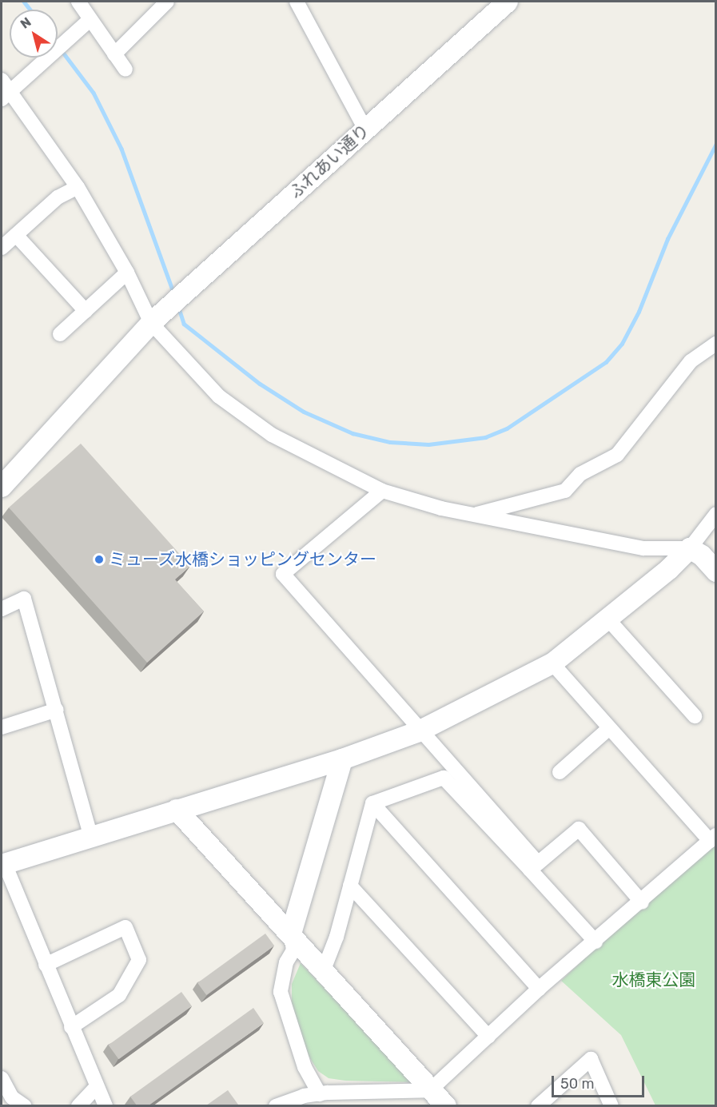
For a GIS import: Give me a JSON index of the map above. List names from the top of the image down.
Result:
{
  "streets": {
    "street": ["ふれあい通り"]
  },
  "parks": ["水橋東公園"],
  "places": ["ミューズ水橋ショッピングセンター"],
  "scale_bar": "50 m",
  "north": "top left"
}
